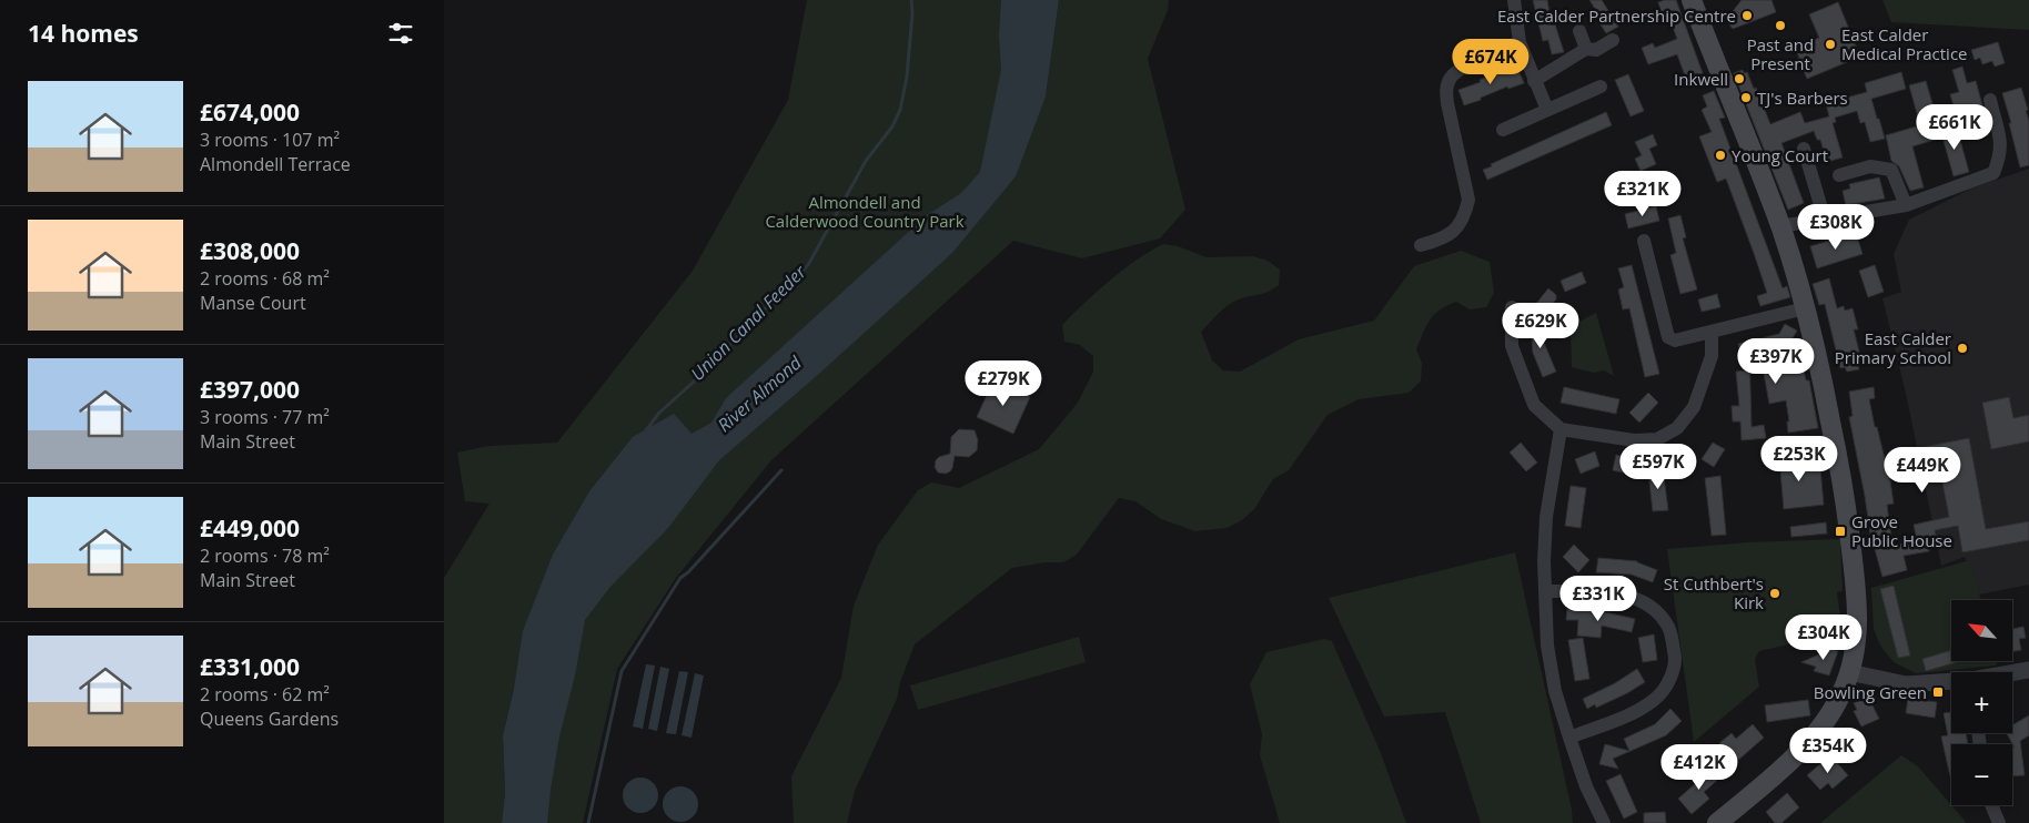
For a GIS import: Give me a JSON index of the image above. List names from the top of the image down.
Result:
{
  "water": ["Union Canal Feeder", "River Almond"],
  "parks": ["Almondell and Calderwood Country Park"],
  "places": {
    "other": [
      "East Calder Partnership Centre",
      "Past and Present",
      "East Calder Medical Practice",
      "Inkwell",
      "TJ's Barbers",
      "Young Court",
      "East Calder Primary School",
      "St Cuthbert's Kirk"
    ],
    "transit": ["Grove Public House", "Bowling Green"]
  },
  "north": "top left",
  "page": {
    "heading": "14 homes",
    "price": [
      "£674K",
      "£661K",
      "£321K",
      "£308K",
      "£629K",
      "£397K",
      "£279K",
      "£253K",
      "£597K",
      "£449K",
      "£331K",
      "£304K",
      "£354K",
      "£412K"
    ],
    "list": [
      {
        "name": "£674,000",
        "note": "3 rooms · 107 m² · Almondell Terrace"
      },
      {
        "name": "£308,000",
        "note": "2 rooms · 68 m² · Manse Court"
      },
      {
        "name": "£397,000",
        "note": "3 rooms · 77 m² · Main Street"
      },
      {
        "name": "£449,000",
        "note": "2 rooms · 78 m² · Main Street"
      },
      {
        "name": "£331,000",
        "note": "2 rooms · 62 m² · Queens Gardens"
      }
    ],
    "map_buttons": ["+", "−"]
  }
}
